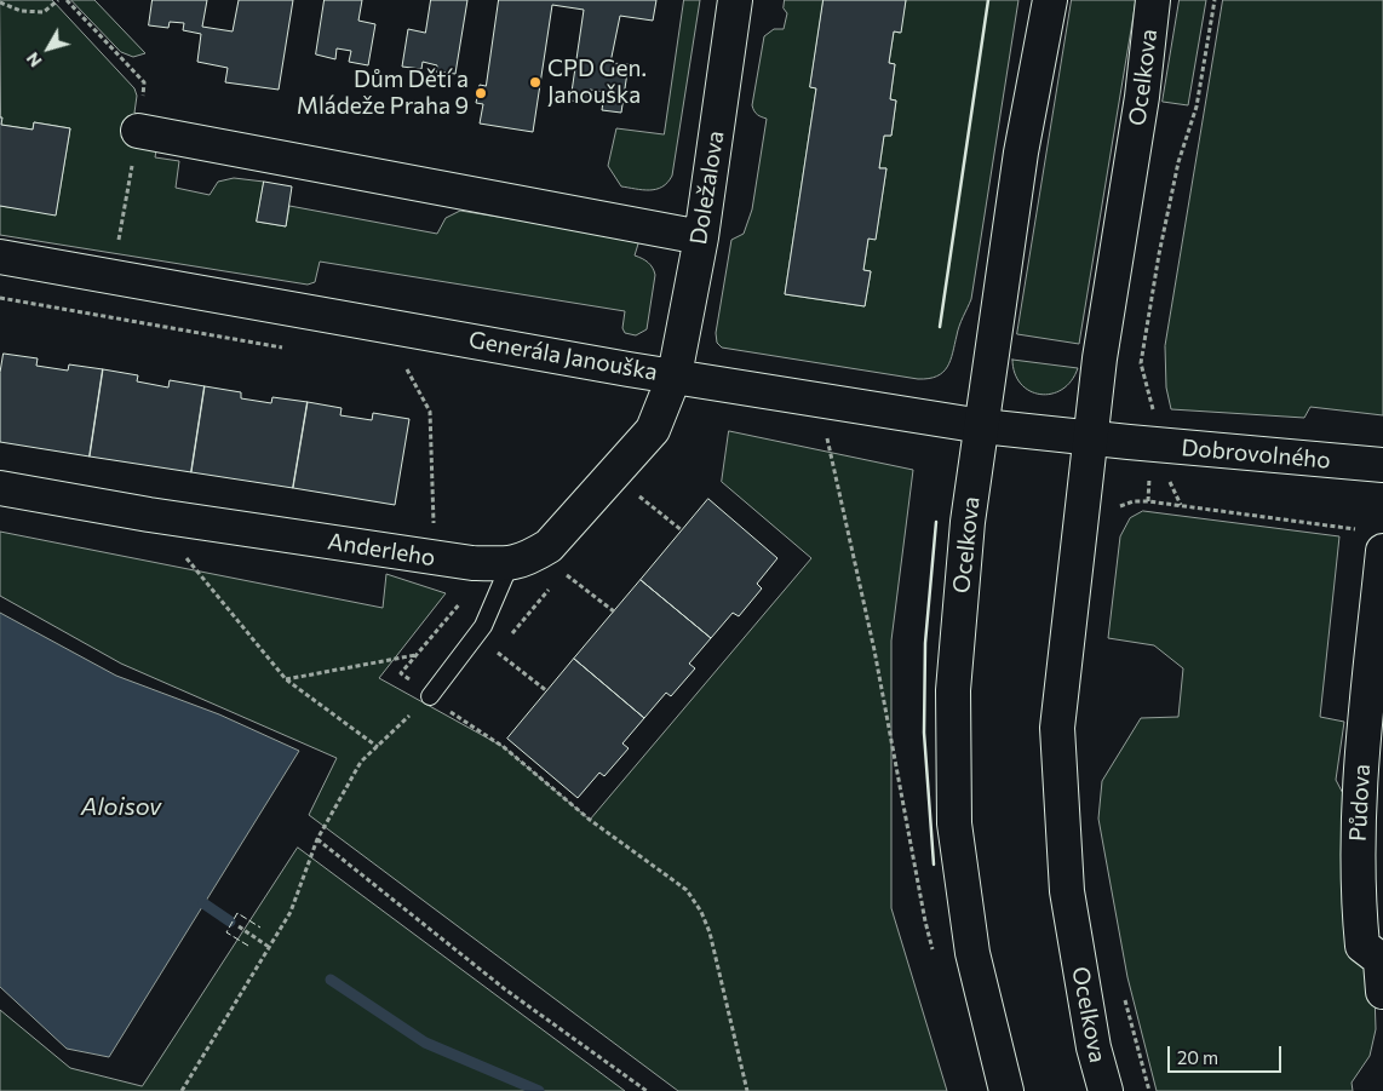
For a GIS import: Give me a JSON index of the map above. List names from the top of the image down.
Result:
{
  "streets": {
    "street": [
      "Ocelkova",
      "Doležalova",
      "Generála Janouška",
      "Dobrovolného",
      "Anderleho",
      "Půdova"
    ]
  },
  "crossings": [
    ["Ocelkova", "Generála Janouška"],
    ["Doležalova", "Generála Janouška"],
    ["Doležalova", "Anderleho"],
    ["Generála Janouška", "Dobrovolného"],
    ["Generála Janouška", "Anderleho"]
  ],
  "water": ["Aloisov"],
  "places": ["CPD Gen. Janouška", "Dům Dětí a Mládeže Praha 9"],
  "scale_bar": "20 m",
  "north": "bottom left"
}
